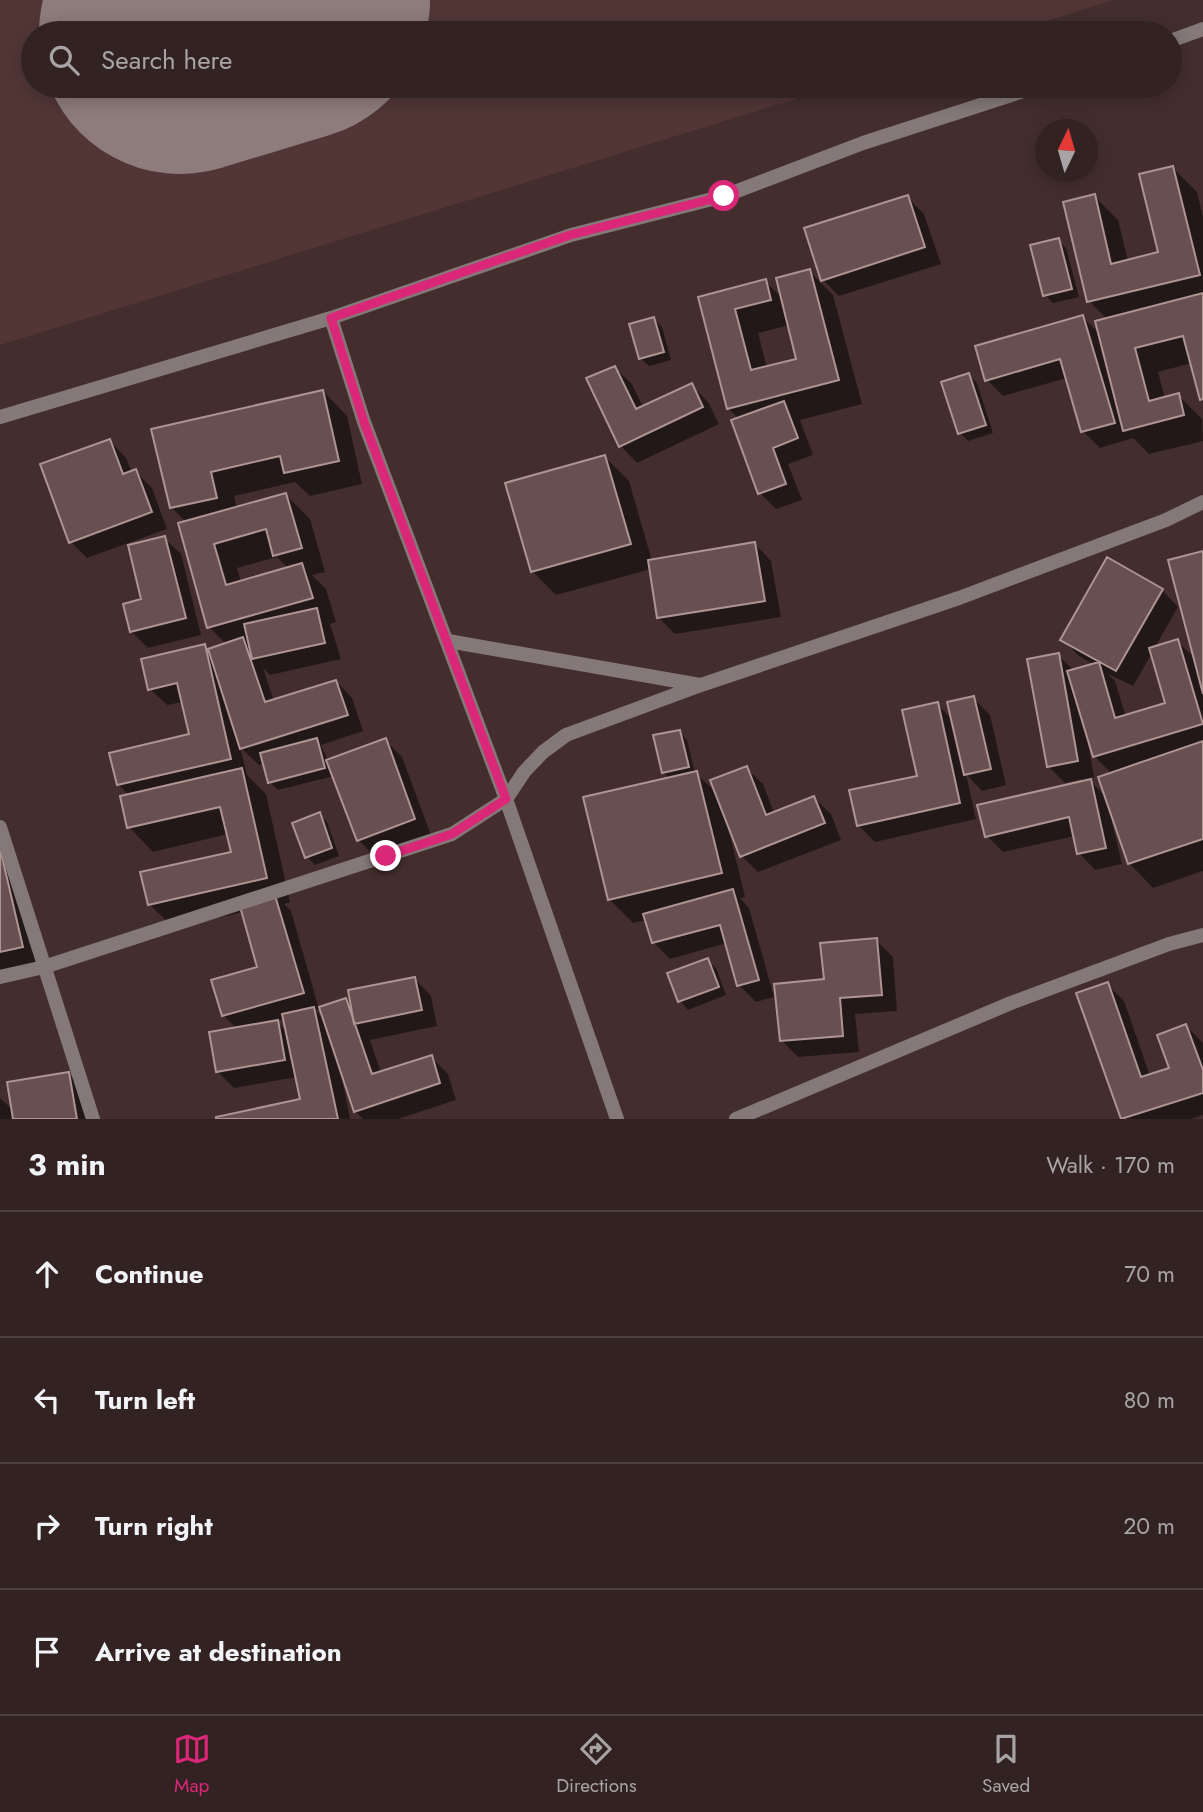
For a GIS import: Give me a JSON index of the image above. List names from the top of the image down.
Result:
{
  "north": "top",
  "page": {
    "search": "Search here",
    "heading": ["3 min", "Walk · 170 m"],
    "list": [
      ["Continue", "70 m"],
      ["Turn left", "80 m"],
      ["Turn right", "20 m"],
      "Arrive at destination"
    ],
    "nav": ["Map", "Directions", "Saved"]
  }
}
